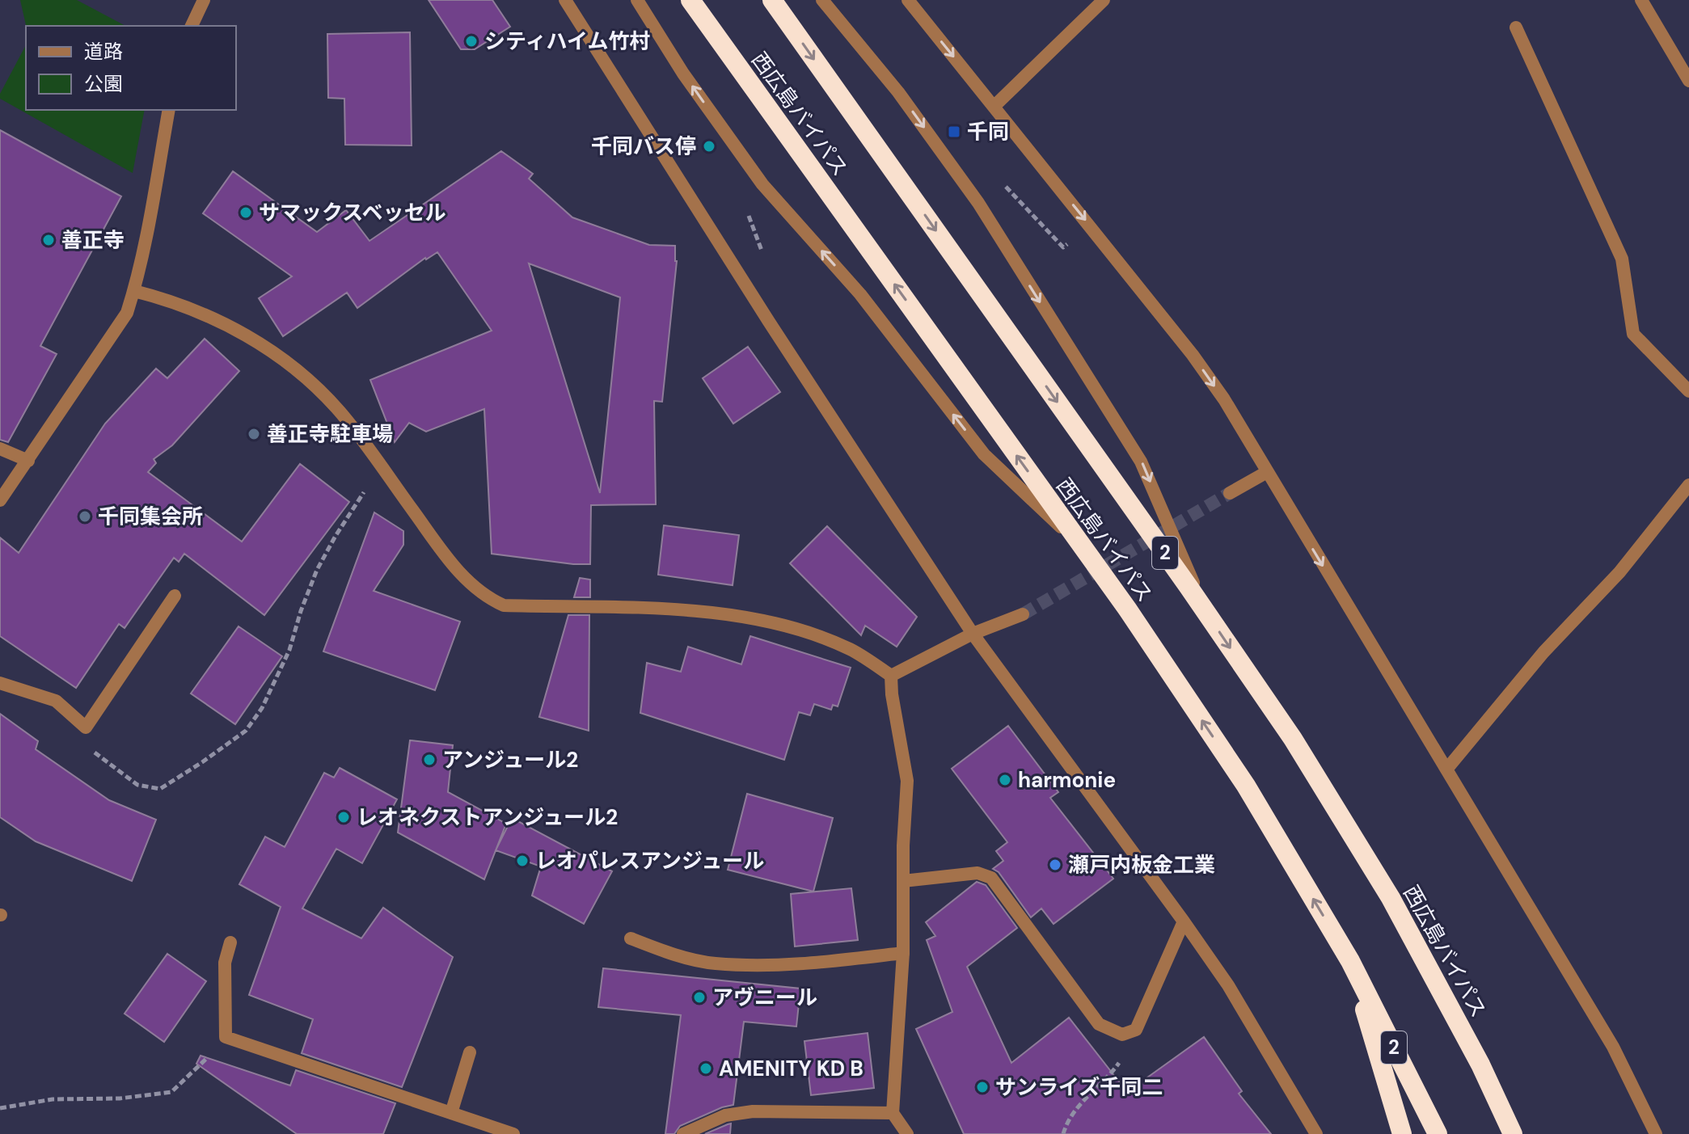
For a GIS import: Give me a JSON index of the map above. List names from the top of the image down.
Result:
{
  "streets": {
    "highway": ["西広島バイパス", "2"]
  },
  "crossings": [
    ["西広島バイパス", "2"]
  ],
  "places": {
    "other": [
      "シティハイム竹村",
      "千同バス停",
      "サマックスベッセル",
      "善正寺",
      "善正寺駐車場",
      "千同集会所",
      "アンジュール2",
      "harmonie",
      "レオネクストアンジュール2",
      "レオパレスアンジュール",
      "瀬戸内板金工業",
      "アヴニール",
      "AMENITY KD B",
      "サンライズ千同二"
    ],
    "transit": ["千同"]
  },
  "legend": ["道路", "公園"]
}
